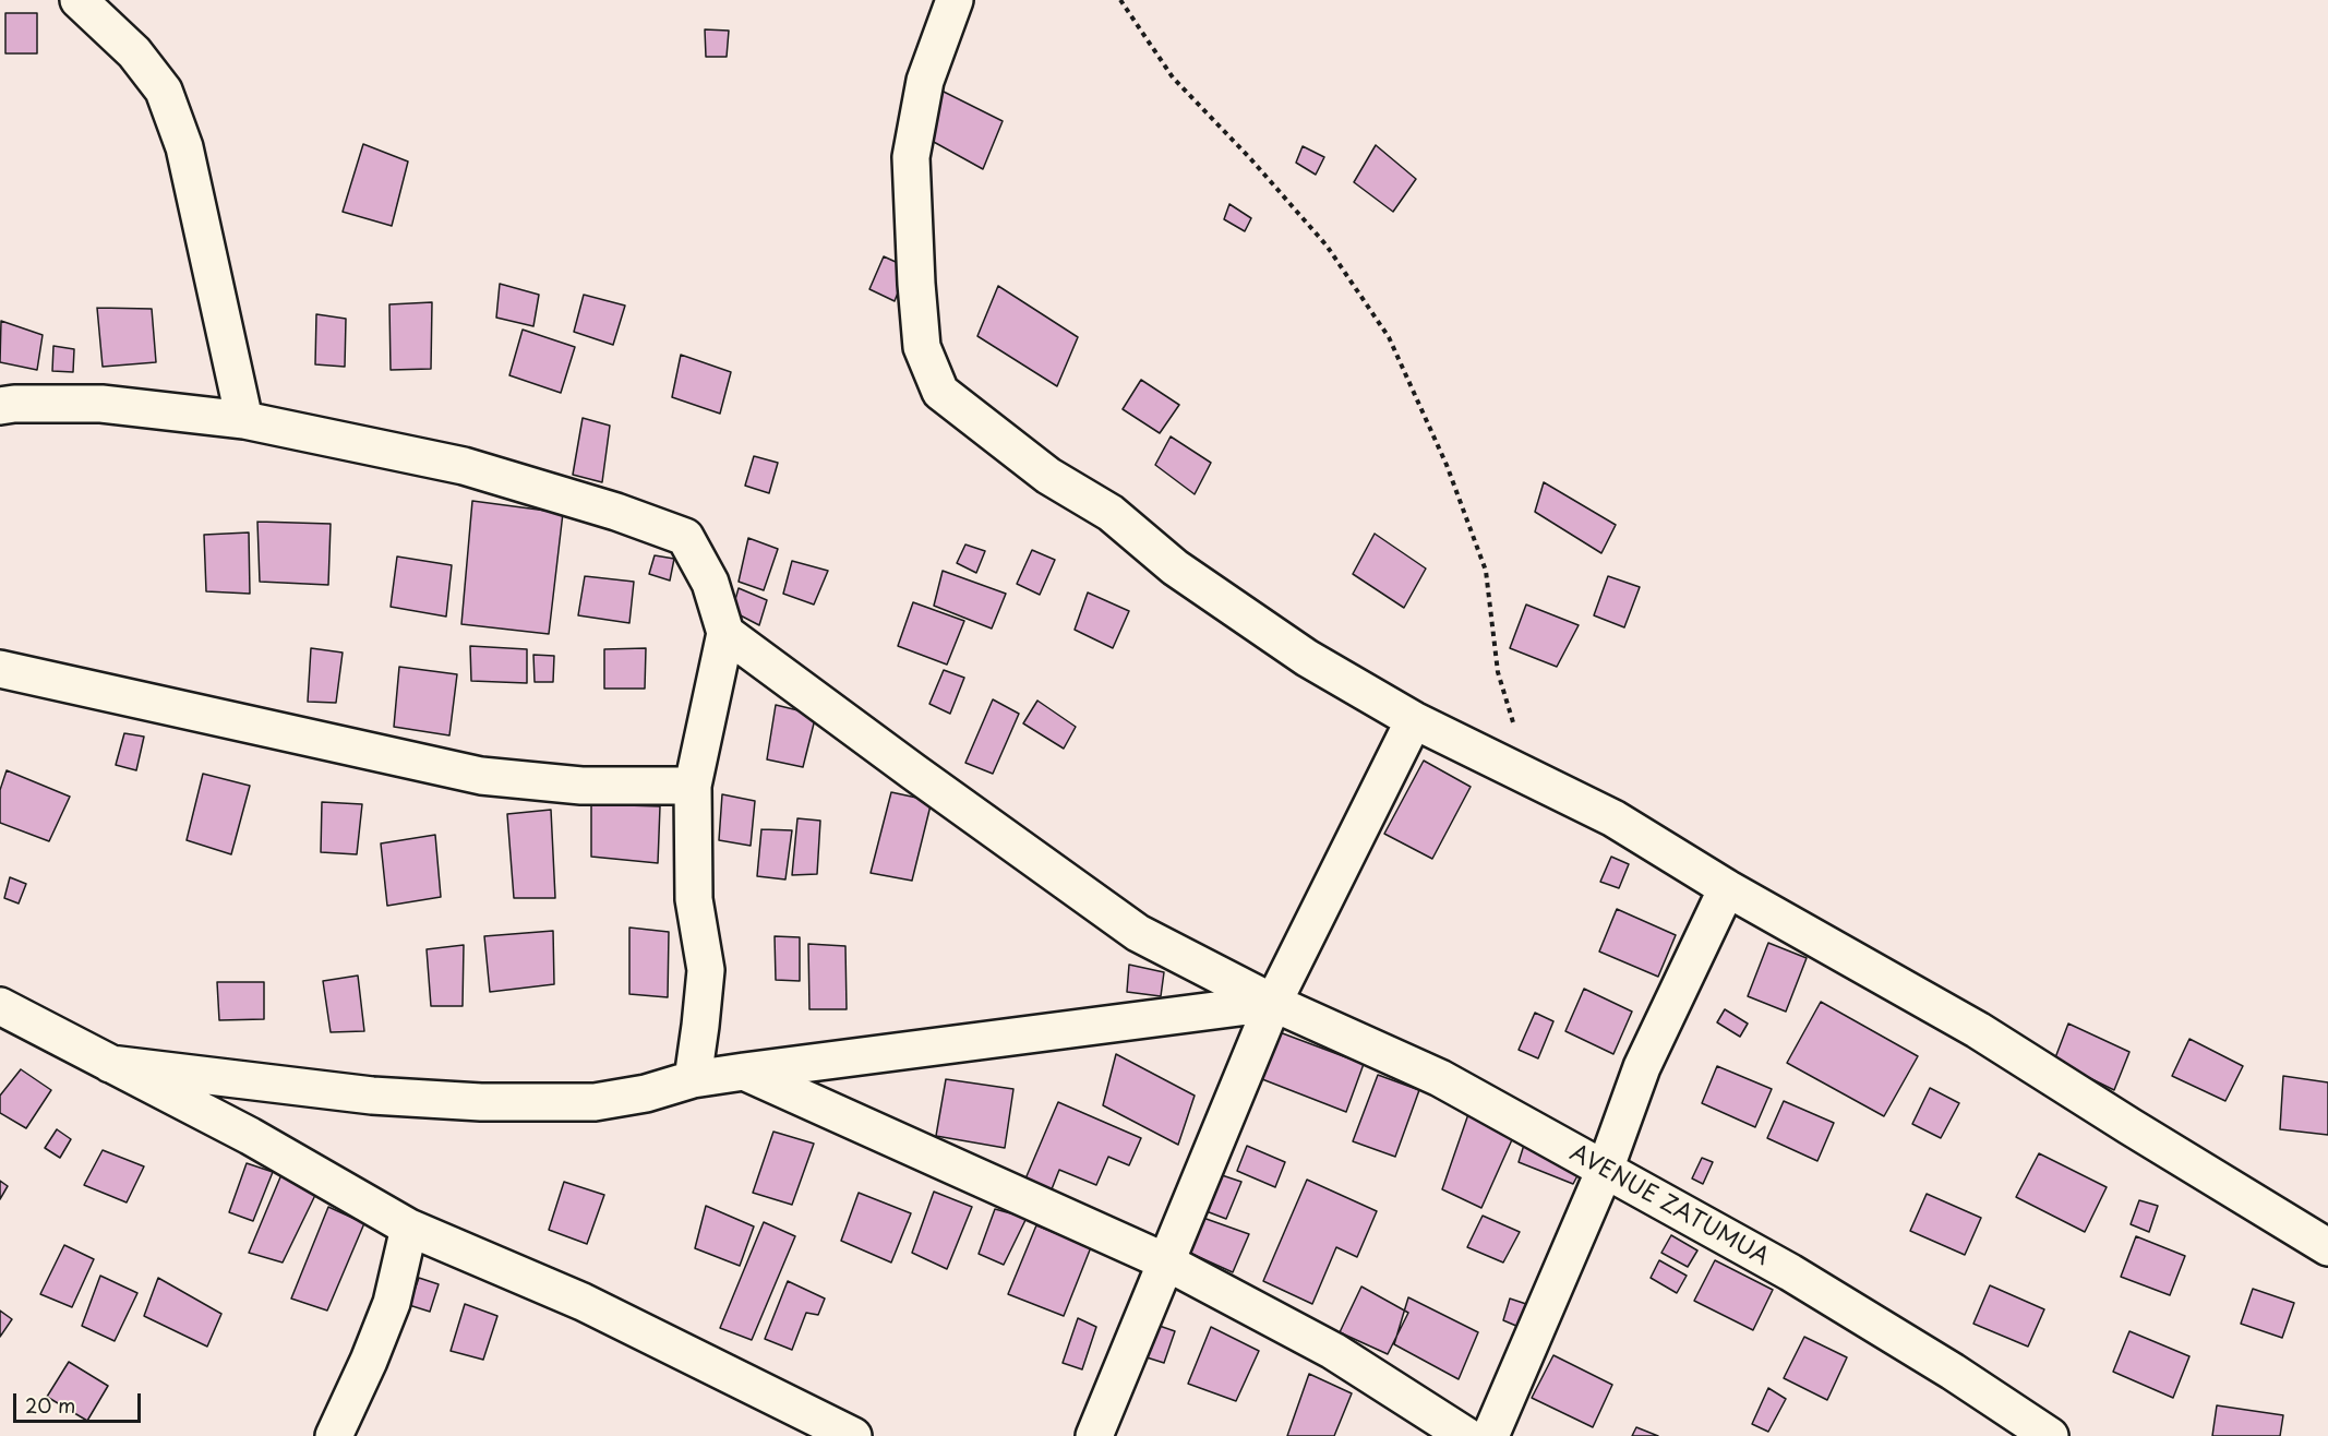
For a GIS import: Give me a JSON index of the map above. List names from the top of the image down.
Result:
{
  "streets": {
    "street": ["AVENUE ZATUMUA"]
  },
  "scale_bar": "20 m"
}
